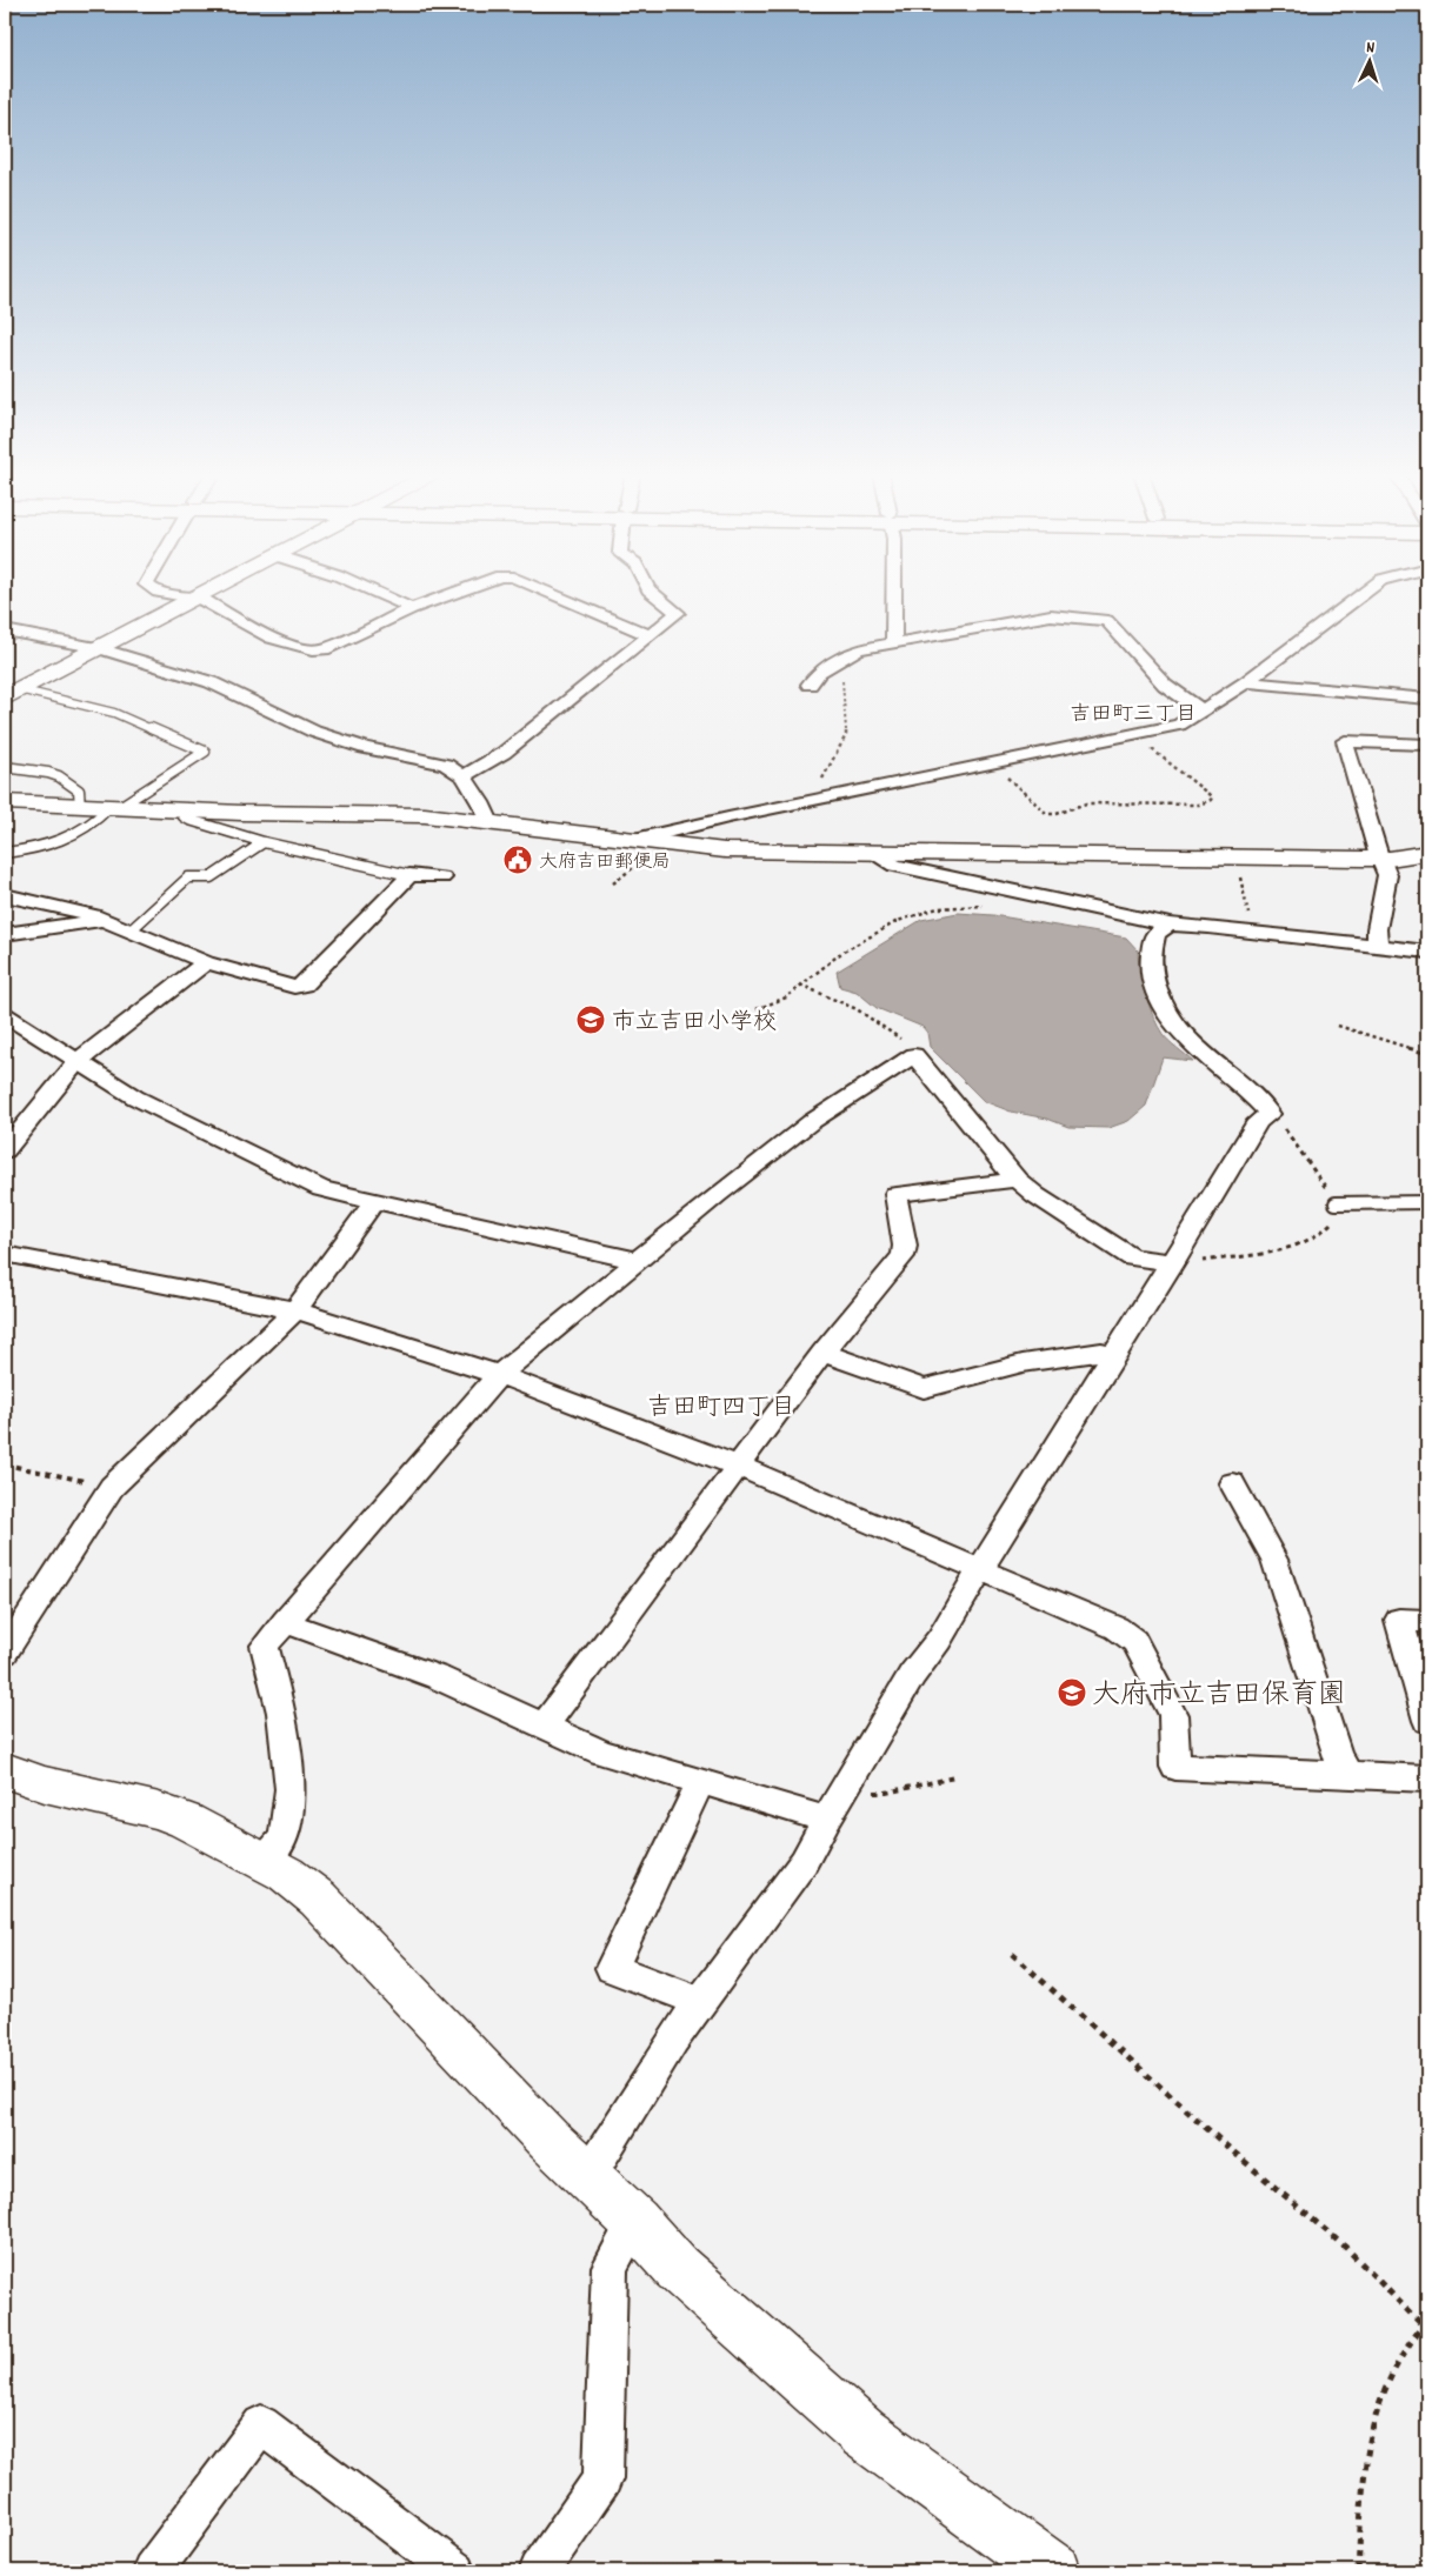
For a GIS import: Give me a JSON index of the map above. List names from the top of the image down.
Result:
{
  "districts": ["吉田町三丁目", "吉田町四丁目"],
  "places": {
    "public building": ["大府吉田郵便局"],
    "school or university": ["市立吉田小学校", "大府市立吉田保育園"]
  },
  "north": "top"
}
